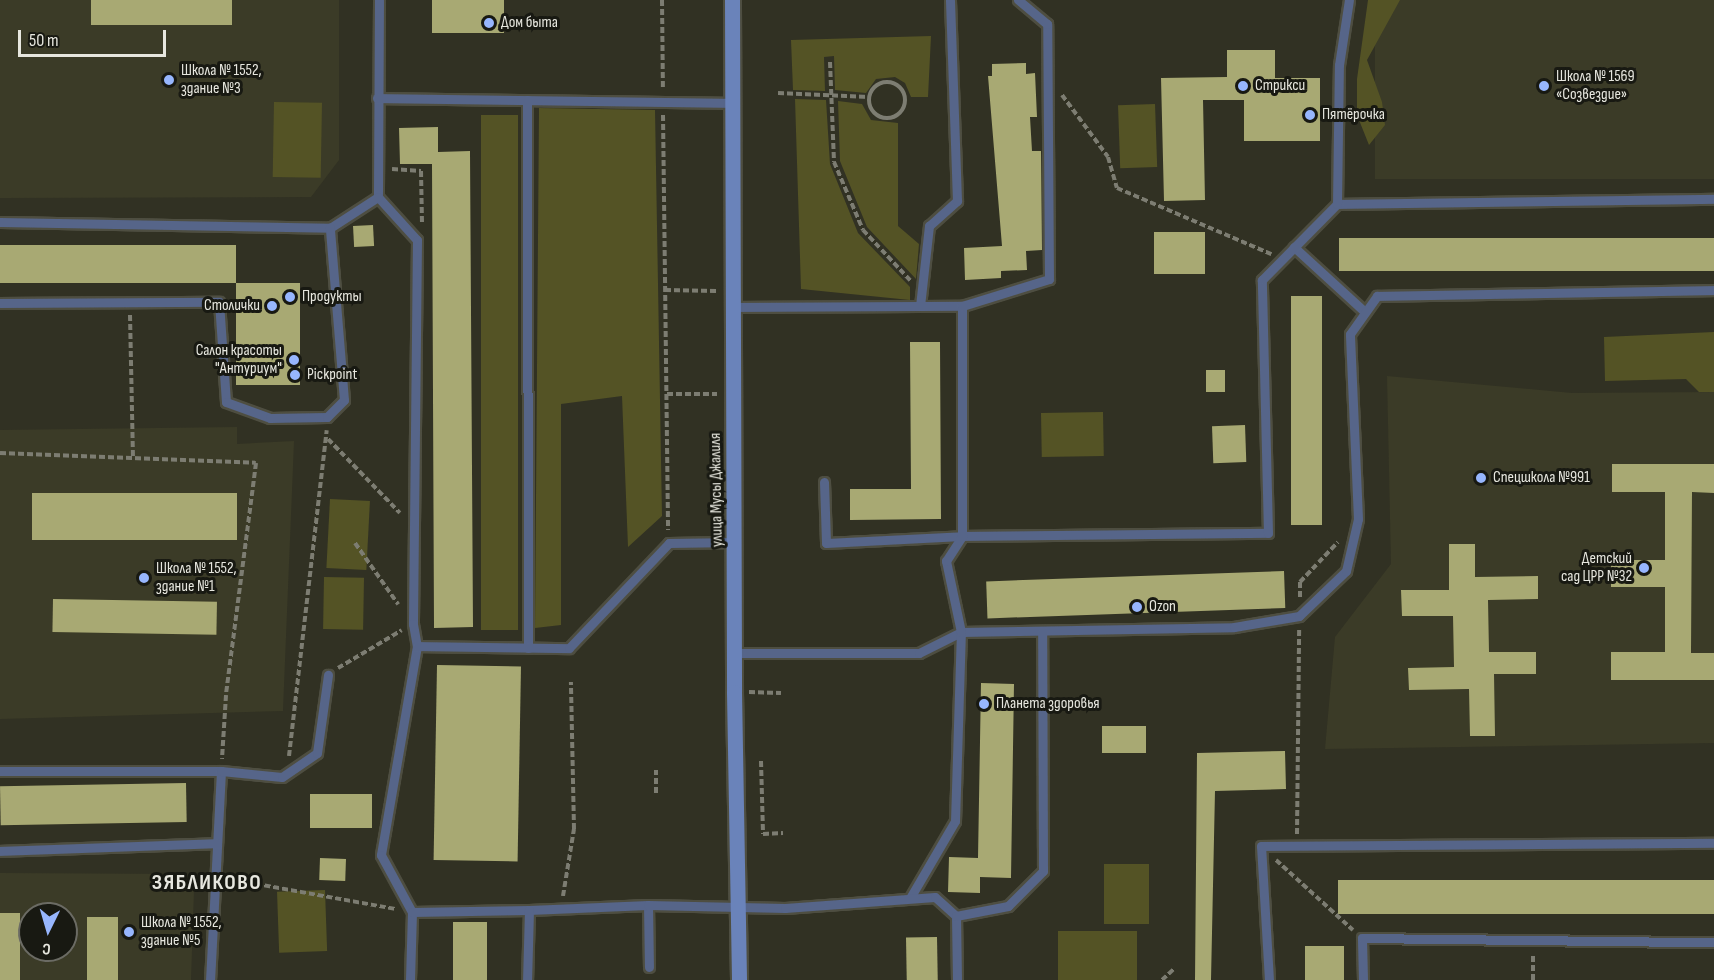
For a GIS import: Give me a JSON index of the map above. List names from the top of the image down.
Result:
{
  "streets": {
    "main road": ["улица Мусы Джалиля"]
  },
  "districts": ["ЗЯБЛИКОВО"],
  "places": [
    "Дом быта",
    "Школа № 1552, здание №3",
    "Стрикси",
    "Школа № 1569 «Созвездие»",
    "Пятёрочка",
    "Продукты",
    "Столички",
    "Салон красоты \"Антуриум\"",
    "Pickpoint",
    "Спецшкола №991",
    "Детский сад ЦРР №32",
    "Школа № 1552, здание №1",
    "Ozon",
    "Планета здоровья",
    "Школа № 1552, здание №5"
  ],
  "scale_bar": "50 m",
  "north": "bottom"
}
